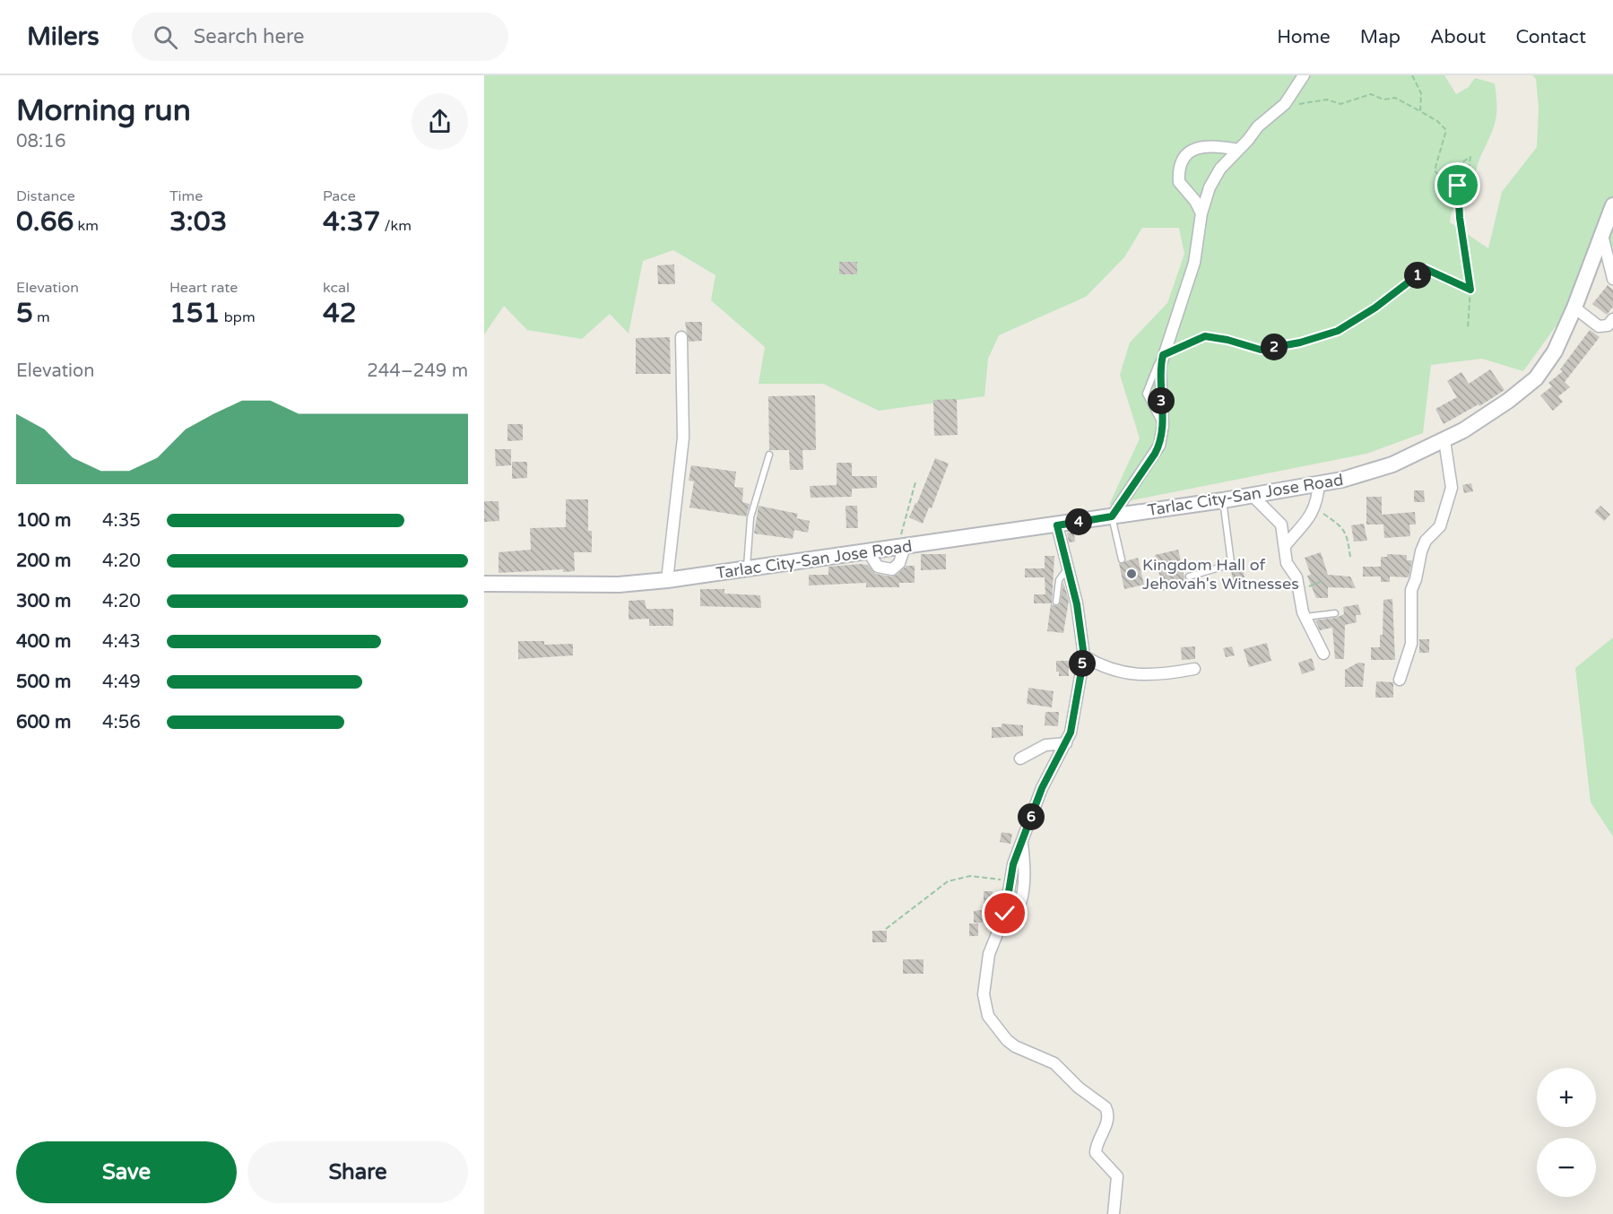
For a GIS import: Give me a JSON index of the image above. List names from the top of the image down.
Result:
{
  "streets": {
    "main road": ["Tarlac City-San Jose Road"]
  },
  "places": ["Kingdom Hall of Jehovah's Witnesses"],
  "page": {
    "header": "Milers",
    "search": "Search here",
    "nav": [
      "Home",
      "Map",
      "About",
      "Contact"
    ],
    "heading": ["Morning run", "08:16"],
    "stats": [
      ["Distance", "0.66 km"],
      ["Time", "3:03"],
      ["Pace", "4:37 /km"],
      ["Elevation", "5 m"],
      ["Heart rate", "151 bpm"],
      ["kcal", "42"]
    ],
    "pins": [
      "1",
      "2",
      "3",
      "4",
      "5",
      "6"
    ],
    "chart": ["Elevation", "244–249 m"],
    "list": [
      {
        "name": "100 m",
        "note": "4:35"
      },
      {
        "name": "200 m",
        "note": "4:20"
      },
      {
        "name": "300 m",
        "note": "4:20"
      },
      {
        "name": "400 m",
        "note": "4:43"
      },
      {
        "name": "500 m",
        "note": "4:49"
      },
      {
        "name": "600 m",
        "note": "4:56"
      }
    ],
    "map_buttons": ["+", "−"],
    "buttons": ["Save", "Share"]
  }
}
